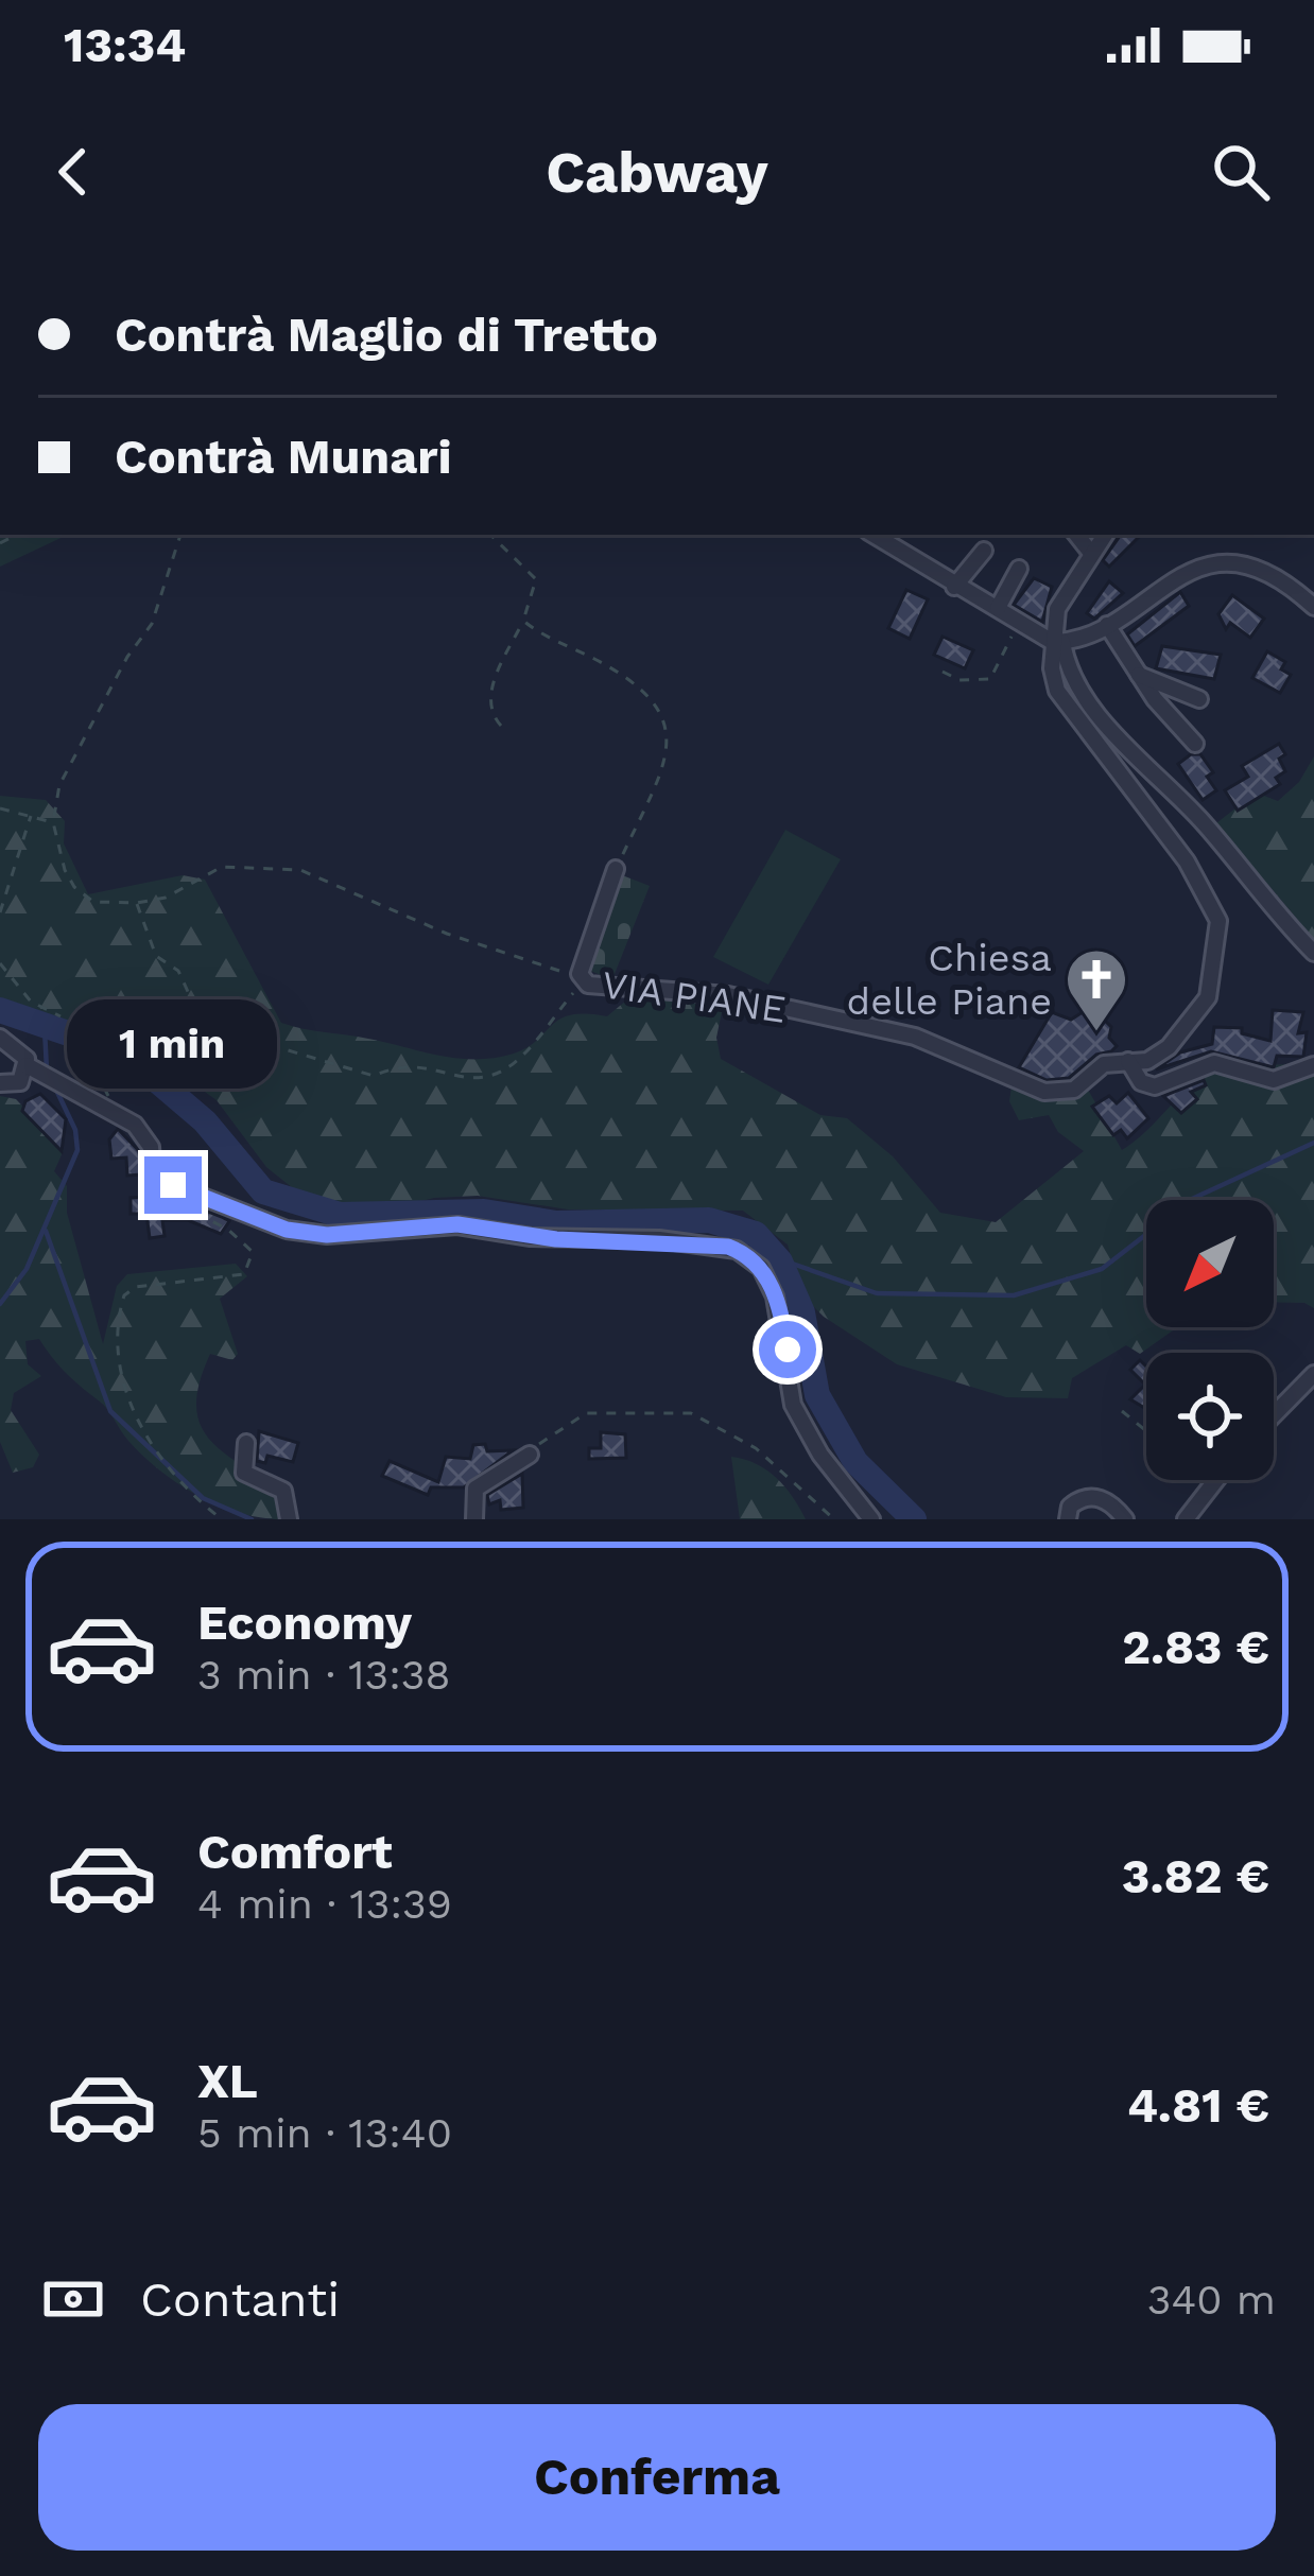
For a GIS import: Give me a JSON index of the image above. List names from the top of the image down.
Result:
{
  "streets": {
    "street": ["VIA PIANE"]
  },
  "places": {
    "church": ["Chiesa delle Piane"]
  },
  "north": "bottom left",
  "page": {
    "status": "13:34",
    "header": "Cabway",
    "banner": ["Contrà Maglio di Tretto", "Contrà Munari"],
    "bubble": "1 min",
    "list": [
      {
        "name": "Economy",
        "note": "3 min · 13:38",
        "value": "2.83 €"
      },
      {
        "name": "Comfort",
        "note": "4 min · 13:39",
        "value": "3.82 €"
      },
      {
        "name": "XL",
        "note": "5 min · 13:40",
        "value": "4.81 €"
      }
    ],
    "pay": ["Contanti", "340 m"],
    "buttons": "Conferma"
  }
}
